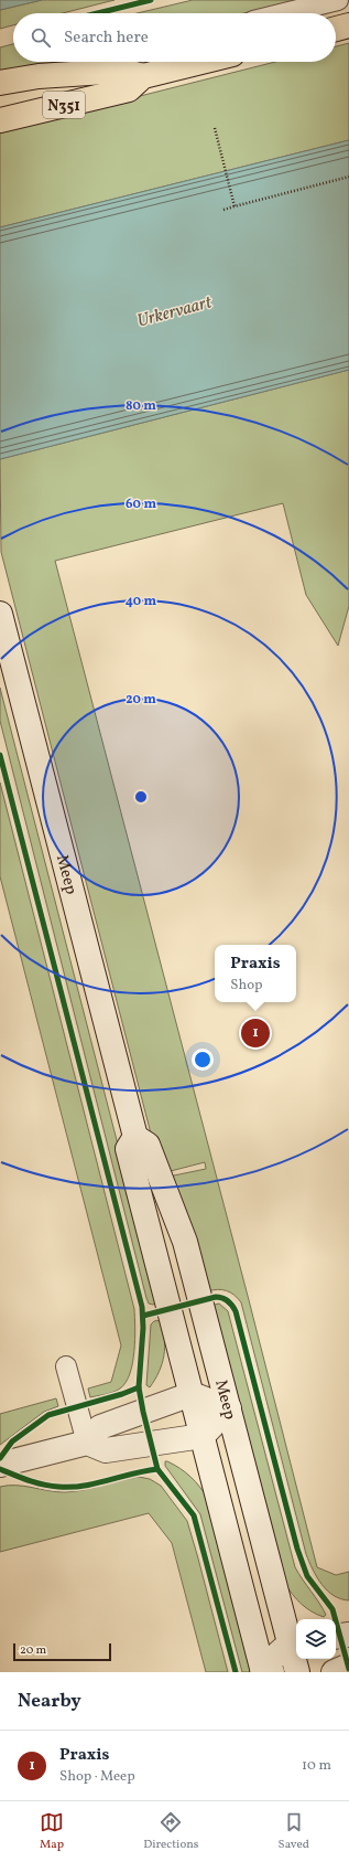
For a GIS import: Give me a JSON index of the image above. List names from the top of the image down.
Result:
{
  "streets": {
    "main road": ["N351", "Meep"]
  },
  "water": ["Urkervaart"],
  "scale_bar": "20 m",
  "page": {
    "search": "Search here",
    "popup": ["Praxis", "Shop"],
    "pins": "1",
    "scale": "20 m",
    "heading": "Nearby",
    "list": [
      {
        "mark": "1",
        "name": "Praxis",
        "note": "Shop · Meep",
        "value": "10 m"
      }
    ],
    "nav": ["Map", "Directions", "Saved"]
  },
  "rings": [
    "80 m",
    "60 m",
    "40 m",
    "20 m"
  ]
}
